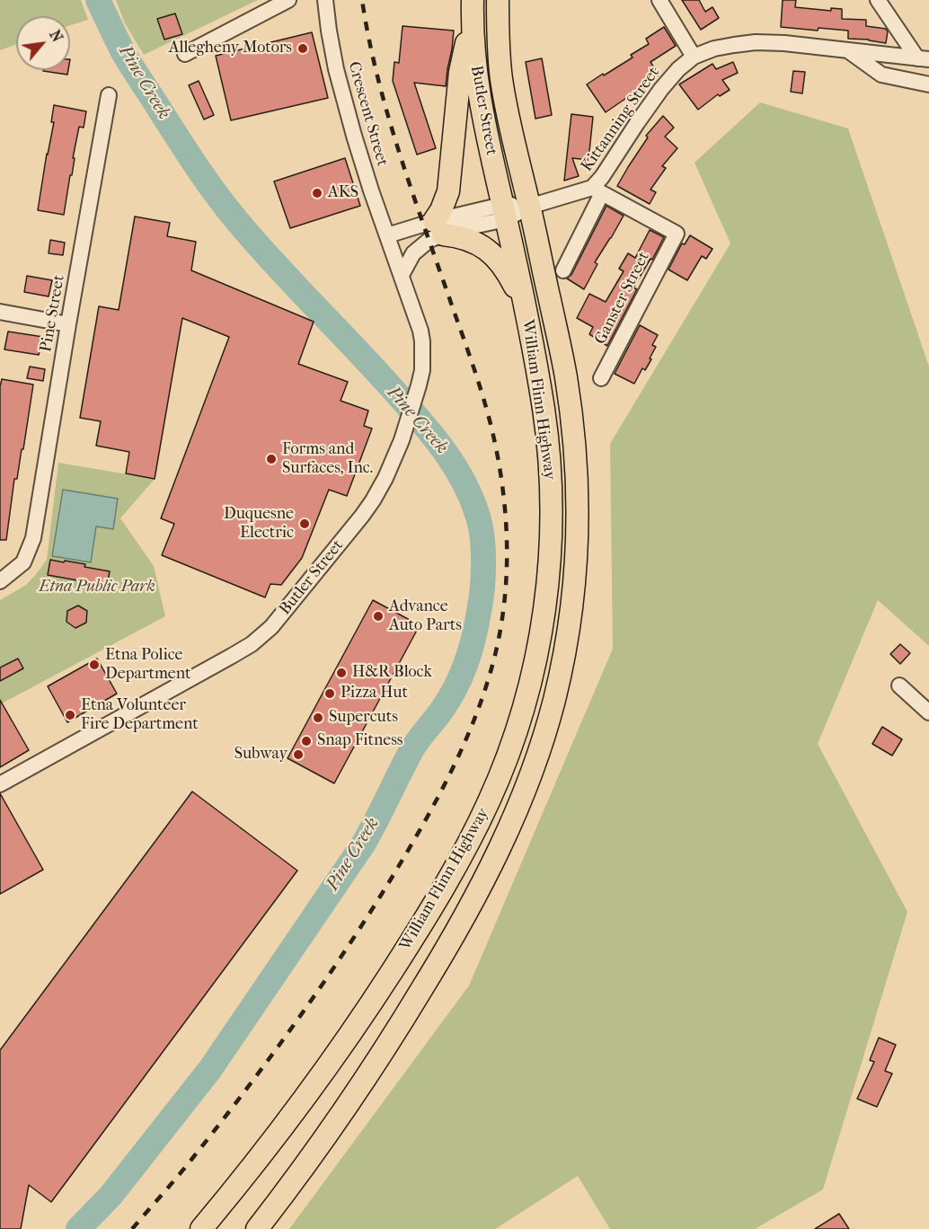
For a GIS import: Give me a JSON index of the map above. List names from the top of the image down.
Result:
{
  "streets": {
    "highway": ["Butler Street", "William Flinn Highway"],
    "street": [
      "Crescent Street",
      "Kittanning Street",
      "Ganster Street",
      "Pine Street"
    ]
  },
  "crossings": [
    ["Butler Street", "Crescent Street"],
    ["Butler Street", "Kittanning Street"],
    ["Butler Street", "William Flinn Highway"],
    ["Crescent Street", "Kittanning Street"],
    ["Kittanning Street", "Ganster Street"],
    ["Kittanning Street", "William Flinn Highway"]
  ],
  "water": ["Pine Creek"],
  "parks": ["Etna Public Park"],
  "places": [
    "Allegheny Motors",
    "AKS",
    "Forms and Surfaces, Inc.",
    "Duquesne Electric",
    "Advance Auto Parts",
    "Etna Police Department",
    "H&R Block",
    "Pizza Hut",
    "Etna Volunteer Fire Department",
    "Supercuts",
    "Snap Fitness",
    "Subway"
  ],
  "north": "top right"
}
